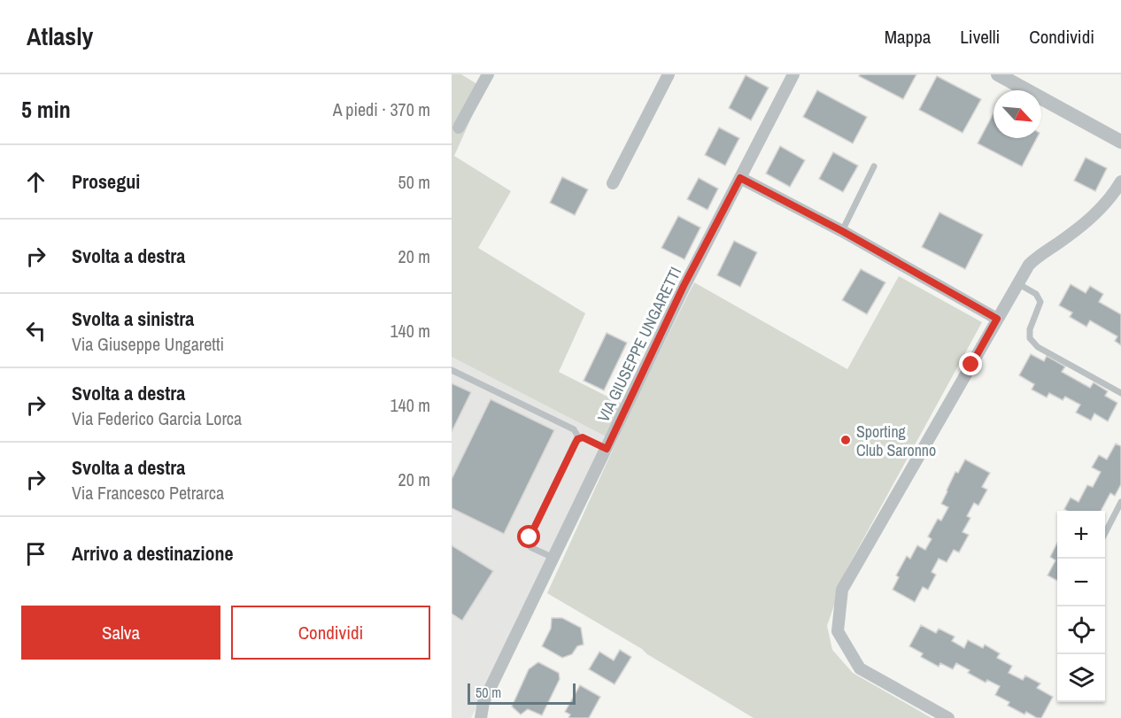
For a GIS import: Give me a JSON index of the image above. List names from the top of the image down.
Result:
{
  "streets": {
    "street": ["VIA GIUSEPPE UNGARETTI"]
  },
  "places": ["Sporting Club Saronno"],
  "scale_bar": "50 m",
  "north": "bottom right",
  "page": {
    "header": "Atlasly",
    "nav": ["Mappa", "Livelli", "Condividi"],
    "heading": ["5 min", "A piedi · 370 m"],
    "list": [
      ["Prosegui", "50 m"],
      ["Svolta a destra", "20 m"],
      ["Svolta a sinistra", "Via Giuseppe Ungaretti", "140 m"],
      ["Svolta a destra", "Via Federico Garcia Lorca", "140 m"],
      ["Svolta a destra", "Via Francesco Petrarca", "20 m"],
      "Arrivo a destinazione"
    ],
    "map_buttons": ["+", "−"],
    "buttons": ["Salva", "Condividi"],
    "scale": "50 m"
  }
}
